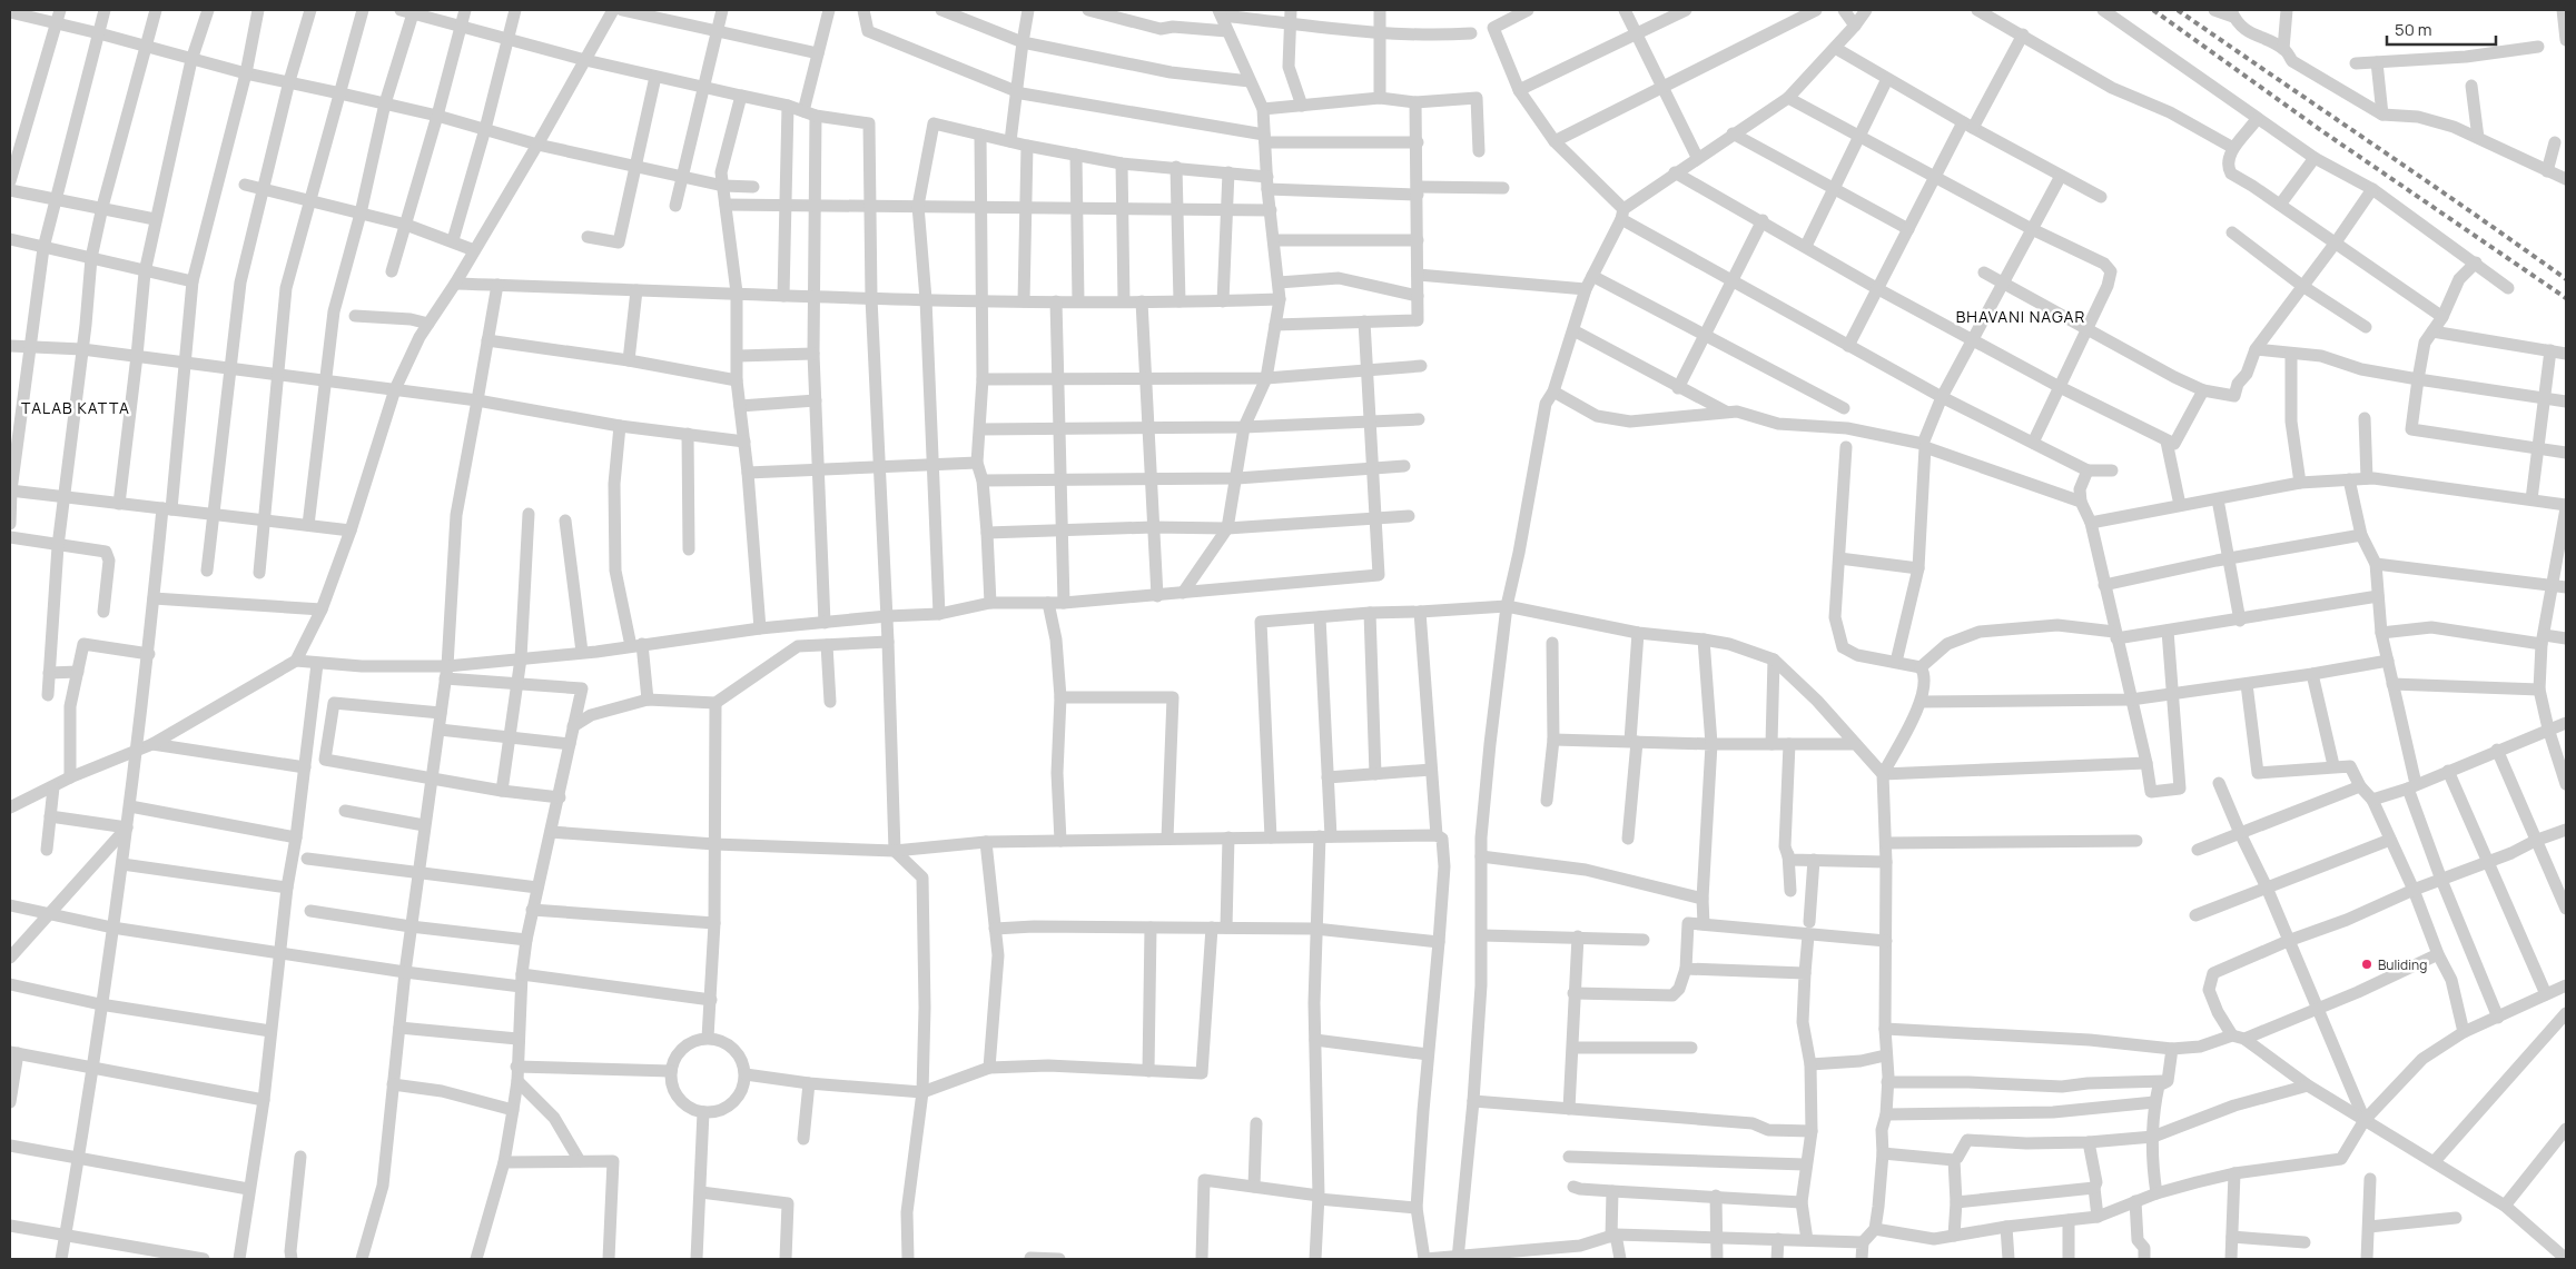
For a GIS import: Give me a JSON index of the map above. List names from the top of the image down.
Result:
{
  "districts": ["BHAVANI NAGAR", "TALAB KATTA"],
  "places": ["Buliding"],
  "scale_bar": "50 m"
}
